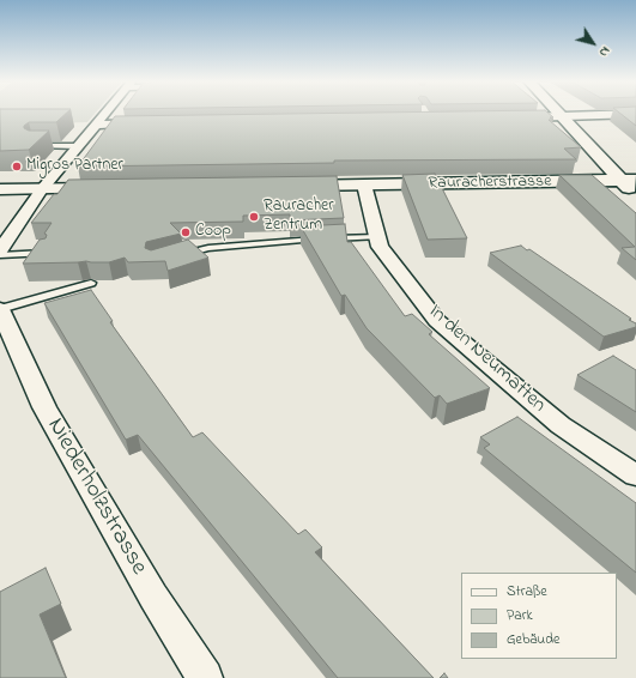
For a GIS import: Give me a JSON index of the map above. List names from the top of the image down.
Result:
{
  "streets": {
    "street": ["Rauracherstrasse", "In den Neumatten", "Niederholzstrasse"]
  },
  "crossings": [
    ["Rauracherstrasse", "In den Neumatten"]
  ],
  "places": ["Migros Partner", "Rauracher Zentrum", "Coop"],
  "legend": ["Straße", "Park", "Gebäude"],
  "north": "bottom right"
}
